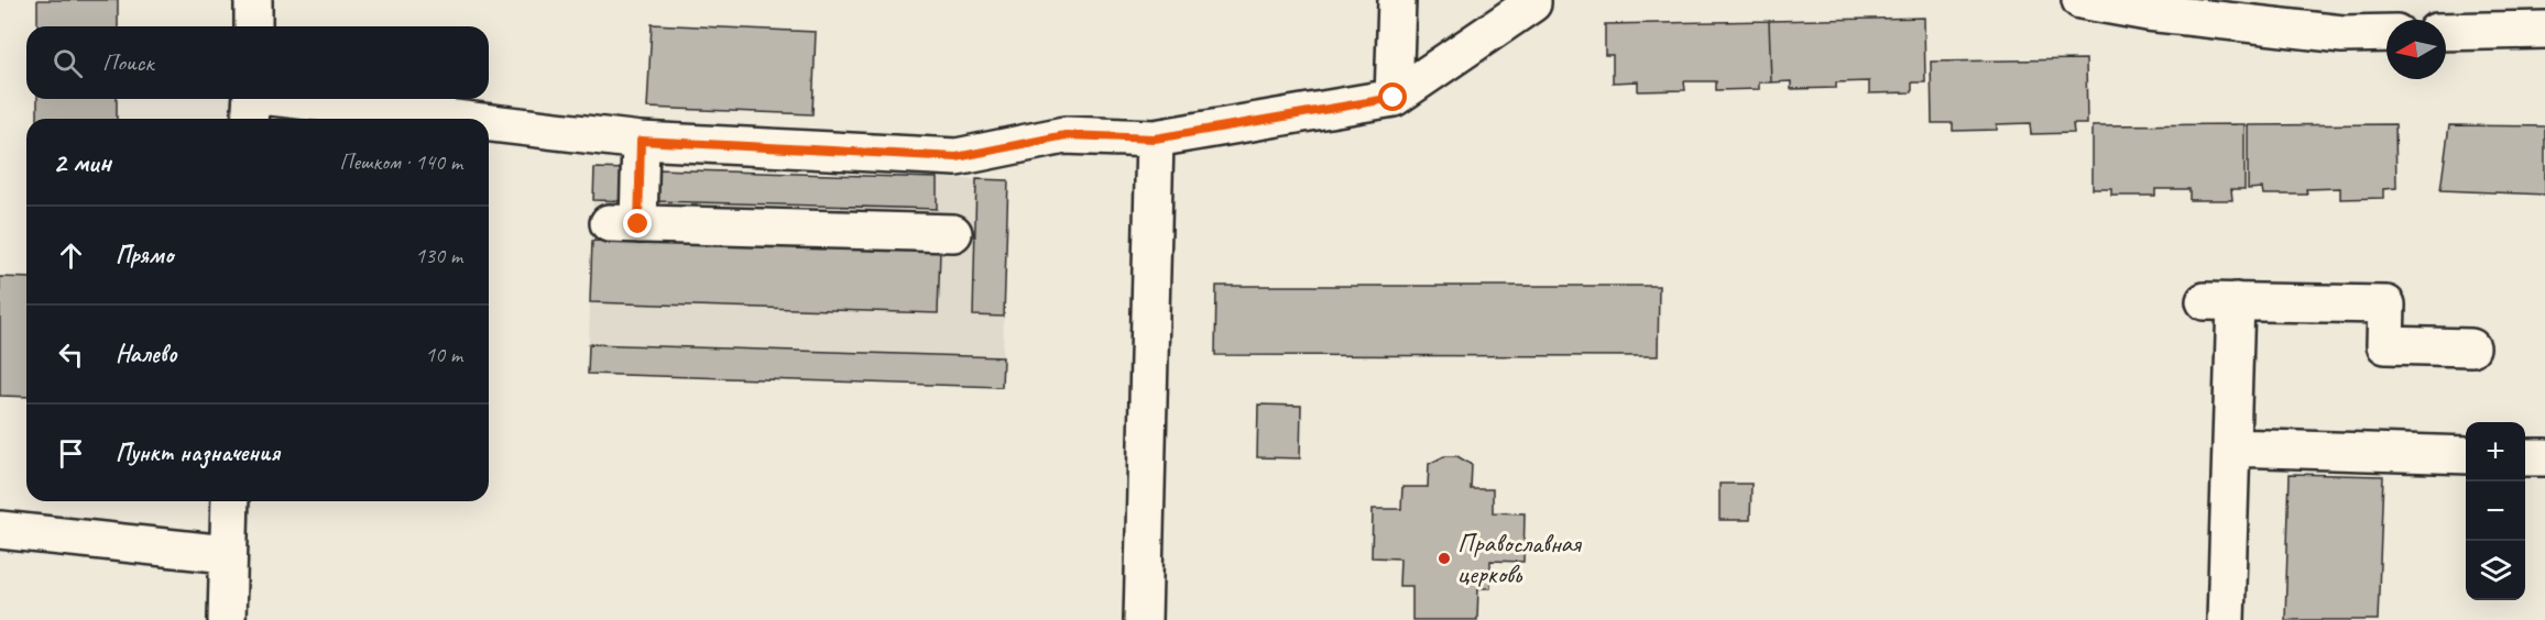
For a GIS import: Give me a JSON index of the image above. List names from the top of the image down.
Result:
{
  "places": ["Православная церковь"],
  "north": "left",
  "page": {
    "search": "Поиск",
    "heading": ["2 мин", "Пешком · 140 m"],
    "list": [
      ["Прямо", "130 m"],
      ["Налево", "10 m"],
      "Пункт назначения"
    ],
    "map_buttons": ["+", "−"]
  }
}
